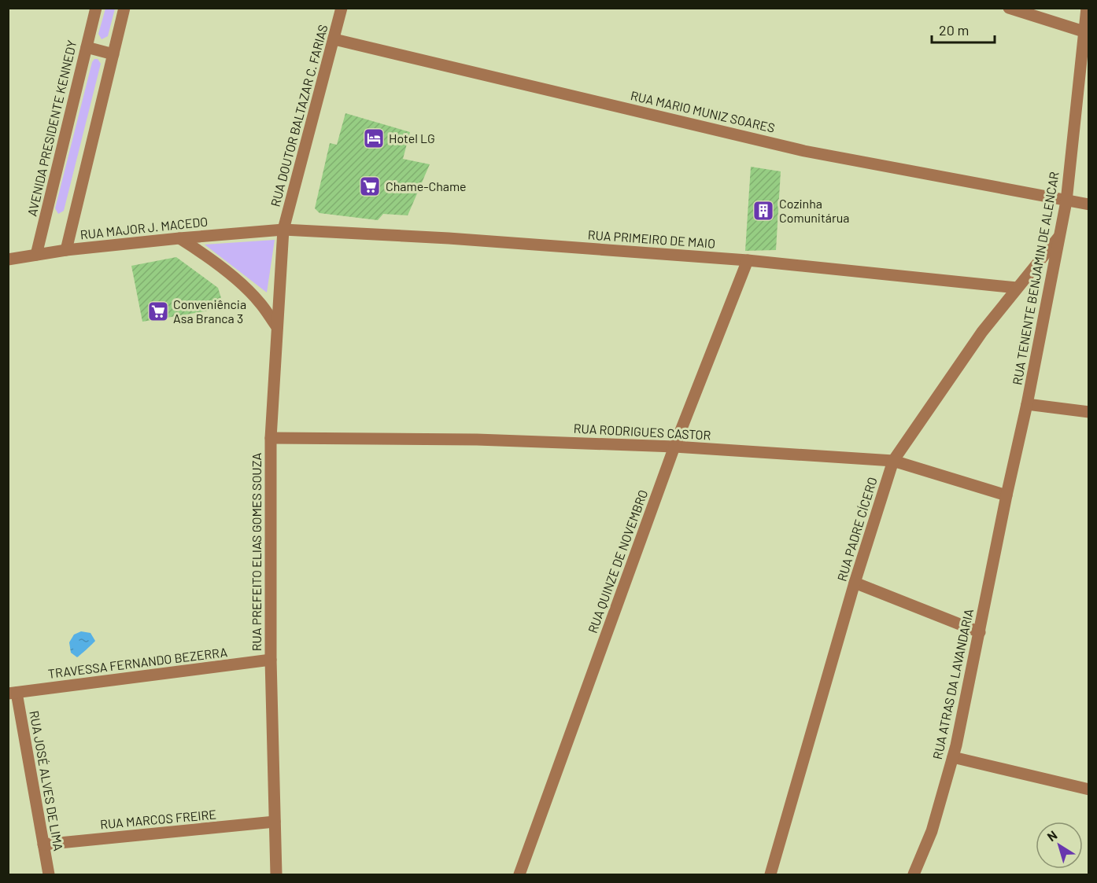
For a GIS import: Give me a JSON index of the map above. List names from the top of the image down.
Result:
{
  "streets": {
    "street": [
      "RUA MARIO MUNIZ SOARES",
      "RUA DOUTOR BALTAZAR C. FARIAS",
      "AVENIDA PRESIDENTE KENNEDY",
      "RUA MAJOR J. MACEDO",
      "RUA PRIMEIRO DE MAIO",
      "RUA TENENTE BENJAMIN DE ALENCAR",
      "RUA RODRIGUES CASTOR",
      "RUA PADRE CÍCERO",
      "RUA PREFEITO ELIAS GOMES SOUZA",
      "RUA QUINZE DE NOVEMBRO",
      "TRAVESSA FERNANDO BEZERRA",
      "RUA ATRAS DA LAVANDARIA",
      "RUA JOSÉ ALVES DE LIMA",
      "RUA MARCOS FREIRE"
    ]
  },
  "crossings": [
    ["RUA MARIO MUNIZ SOARES", "RUA DOUTOR BALTAZAR C. FARIAS"],
    ["RUA MARIO MUNIZ SOARES", "RUA TENENTE BENJAMIN DE ALENCAR"],
    ["RUA DOUTOR BALTAZAR C. FARIAS", "RUA MAJOR J. MACEDO"],
    ["RUA DOUTOR BALTAZAR C. FARIAS", "RUA PRIMEIRO DE MAIO"],
    ["RUA DOUTOR BALTAZAR C. FARIAS", "RUA PREFEITO ELIAS GOMES SOUZA"],
    ["AVENIDA PRESIDENTE KENNEDY", "RUA MAJOR J. MACEDO"],
    ["RUA MAJOR J. MACEDO", "RUA PRIMEIRO DE MAIO"],
    ["RUA MAJOR J. MACEDO", "RUA PREFEITO ELIAS GOMES SOUZA"],
    ["RUA PRIMEIRO DE MAIO", "RUA PADRE CÍCERO"],
    ["RUA PRIMEIRO DE MAIO", "RUA PREFEITO ELIAS GOMES SOUZA"],
    ["RUA PRIMEIRO DE MAIO", "RUA QUINZE DE NOVEMBRO"],
    ["RUA TENENTE BENJAMIN DE ALENCAR", "RUA RODRIGUES CASTOR"],
    ["RUA TENENTE BENJAMIN DE ALENCAR", "RUA PADRE CÍCERO"],
    ["RUA TENENTE BENJAMIN DE ALENCAR", "RUA ATRAS DA LAVANDARIA"],
    ["RUA RODRIGUES CASTOR", "RUA PADRE CÍCERO"],
    ["RUA RODRIGUES CASTOR", "RUA PREFEITO ELIAS GOMES SOUZA"],
    ["RUA RODRIGUES CASTOR", "RUA QUINZE DE NOVEMBRO"],
    ["RUA RODRIGUES CASTOR", "RUA ATRAS DA LAVANDARIA"],
    ["RUA PREFEITO ELIAS GOMES SOUZA", "TRAVESSA FERNANDO BEZERRA"],
    ["RUA PREFEITO ELIAS GOMES SOUZA", "RUA MARCOS FREIRE"],
    ["TRAVESSA FERNANDO BEZERRA", "RUA JOSÉ ALVES DE LIMA"],
    ["RUA JOSÉ ALVES DE LIMA", "RUA MARCOS FREIRE"]
  ],
  "places": {
    "hotel": ["Hotel LG"],
    "supermarket": ["Chame-Chame", "Conveniência Asa Branca 3"],
    "building": ["Cozinha Comunitárua"]
  },
  "scale_bar": "20 m",
  "north": "top left"
}
